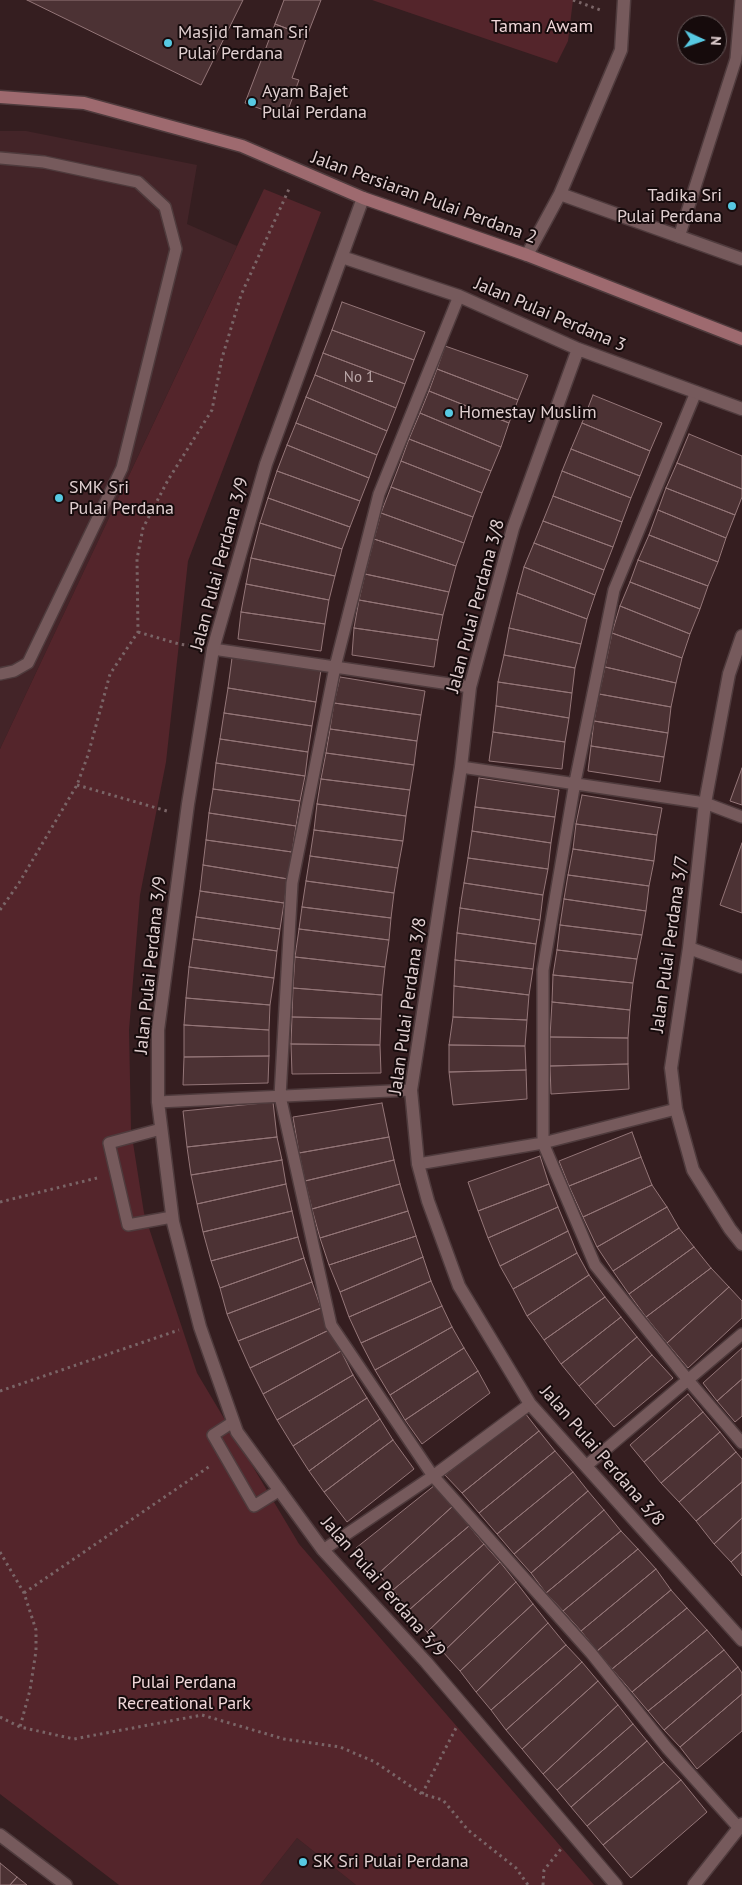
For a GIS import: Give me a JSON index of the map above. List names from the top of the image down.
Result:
{
  "streets": {
    "street": [
      "Jalan Persiaran Pulai Perdana 2",
      "Jalan Pulai Perdana 3",
      "Jalan Pulai Perdana 3/9",
      "Jalan Pulai Perdana 3/8",
      "Jalan Pulai Perdana 3/7"
    ]
  },
  "crossings": [
    ["Jalan Persiaran Pulai Perdana 2", "Jalan Pulai Perdana 3/9"],
    ["Jalan Pulai Perdana 3", "Jalan Pulai Perdana 3/9"],
    ["Jalan Pulai Perdana 3", "Jalan Pulai Perdana 3/8"]
  ],
  "parks": ["Taman Awam", "Pulai Perdana Recreational Park"],
  "places": [
    "Masjid Taman Sri Pulai Perdana",
    "Ayam Bajet Pulai Perdana",
    "Tadika Sri Pulai Perdana",
    "Homestay Muslim",
    "SMK Sri Pulai Perdana",
    "SK Sri Pulai Perdana"
  ],
  "house_numbers": ["No 1"],
  "north": "right"
}
